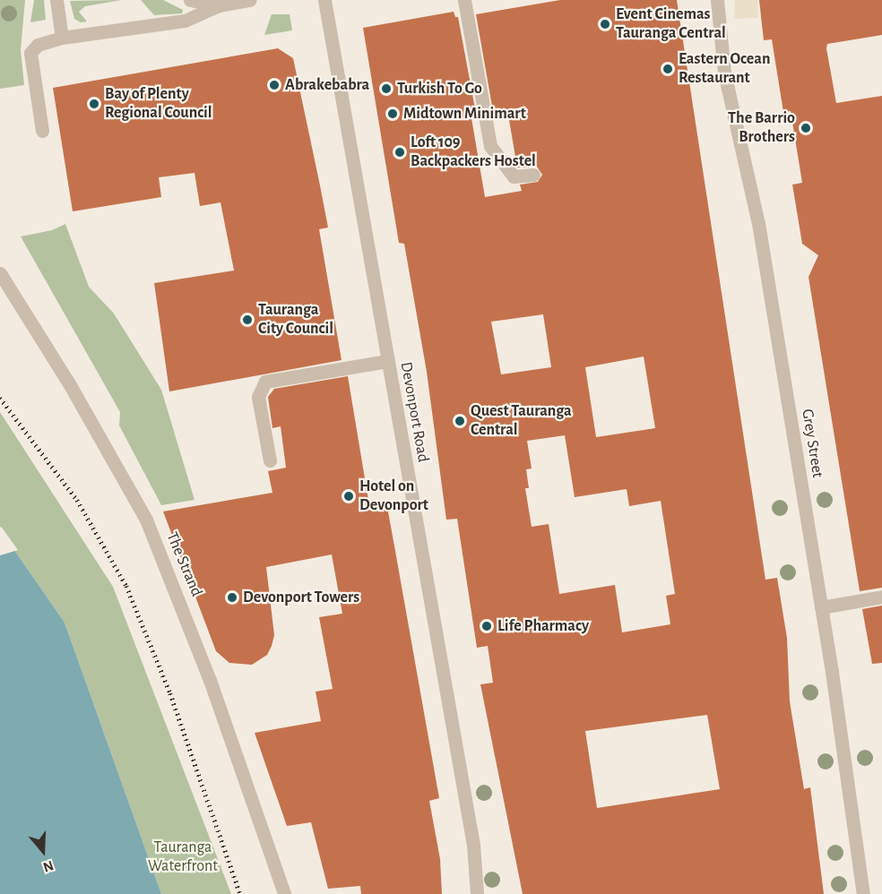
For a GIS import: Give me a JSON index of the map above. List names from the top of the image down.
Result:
{
  "streets": {
    "street": ["Devonport Road", "Grey Street", "The Strand"]
  },
  "parks": ["Tauranga Waterfront"],
  "places": [
    "Event Cinemas Tauranga Central",
    "Eastern Ocean Restaurant",
    "Abrakebabra",
    "Turkish To Go",
    "Bay of Plenty Regional Council",
    "Midtown Minimart",
    "The Barrio Brothers",
    "Loft 109 Backpackers Hostel",
    "Tauranga City Council",
    "Quest Tauranga Central",
    "Hotel on Devonport",
    "Devonport Towers",
    "Life Pharmacy"
  ],
  "north": "bottom"
}
